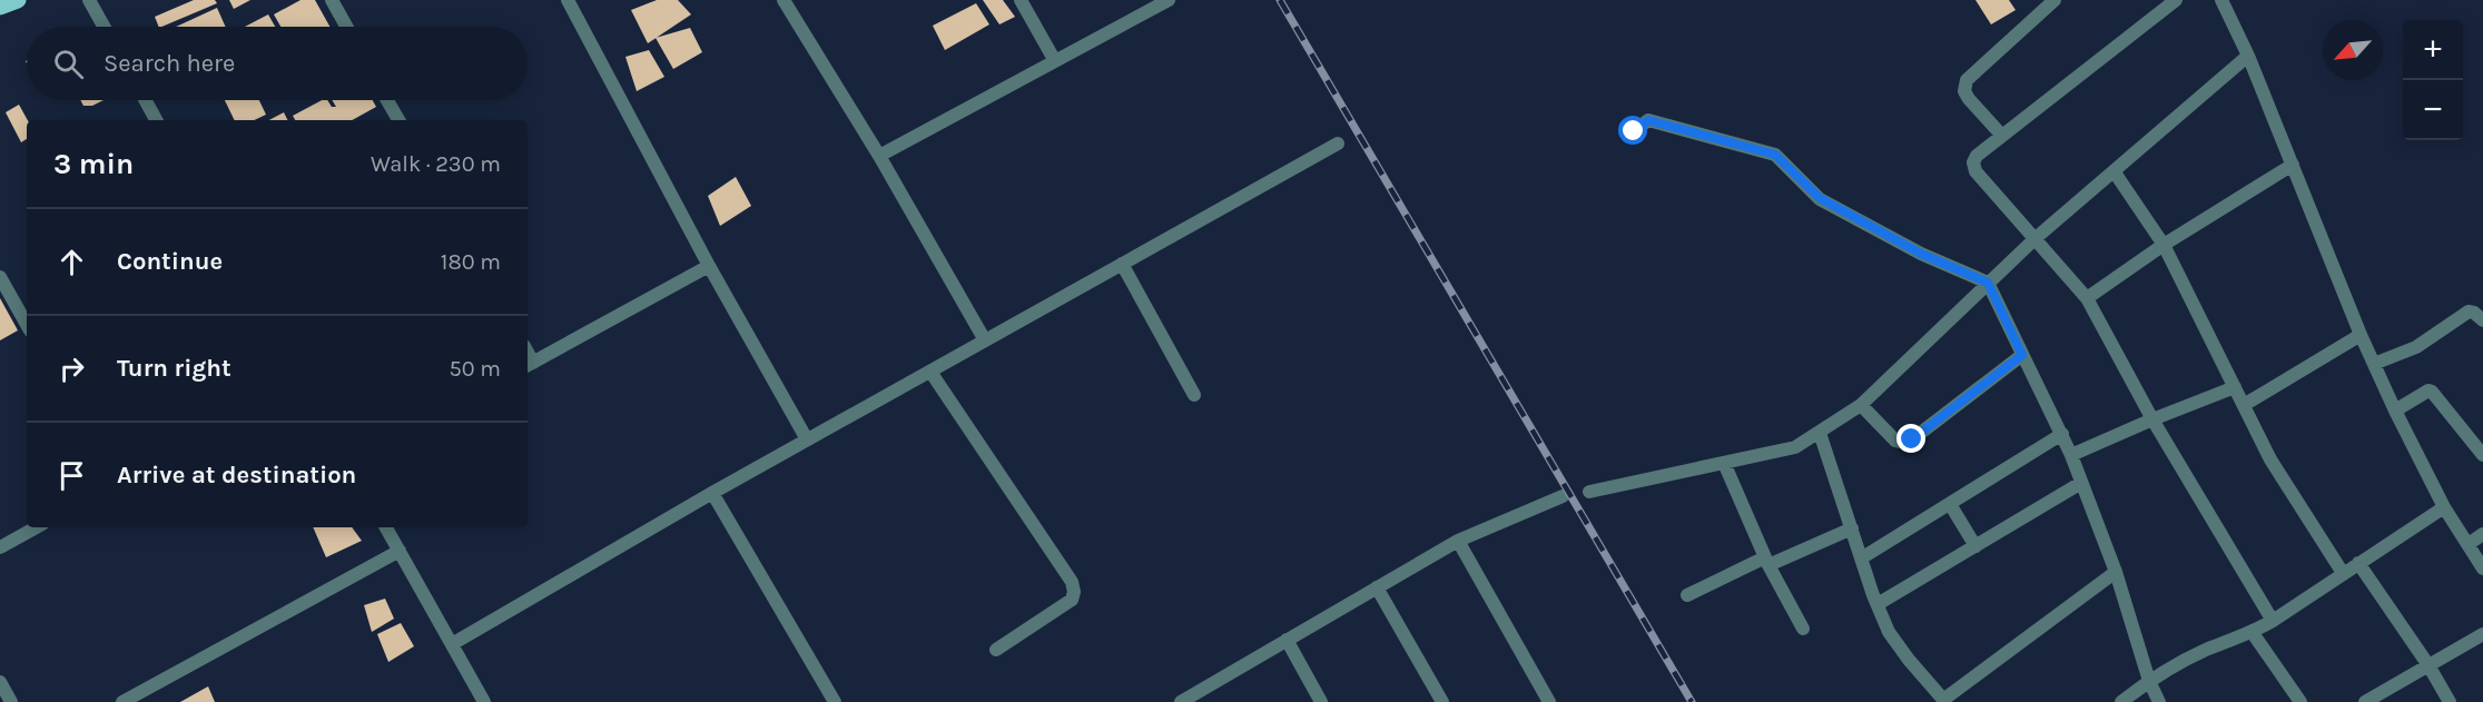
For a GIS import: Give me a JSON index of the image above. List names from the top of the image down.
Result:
{
  "north": "bottom left",
  "page": {
    "map_buttons": ["+", "−"],
    "search": "Search here",
    "heading": ["3 min", "Walk · 230 m"],
    "list": [
      ["Continue", "180 m"],
      ["Turn right", "50 m"],
      "Arrive at destination"
    ]
  }
}
